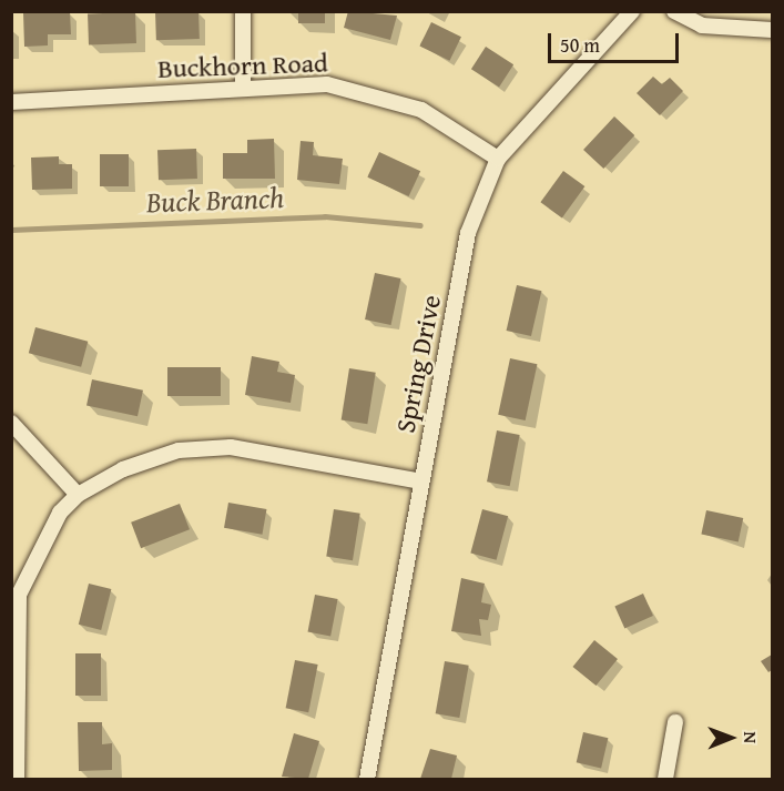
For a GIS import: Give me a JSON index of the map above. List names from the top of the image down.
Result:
{
  "streets": {
    "street": ["Buckhorn Road", "Spring Drive"]
  },
  "crossings": [
    ["Buckhorn Road", "Spring Drive"]
  ],
  "water": ["Buck Branch"],
  "scale_bar": "50 m",
  "north": "right"
}
